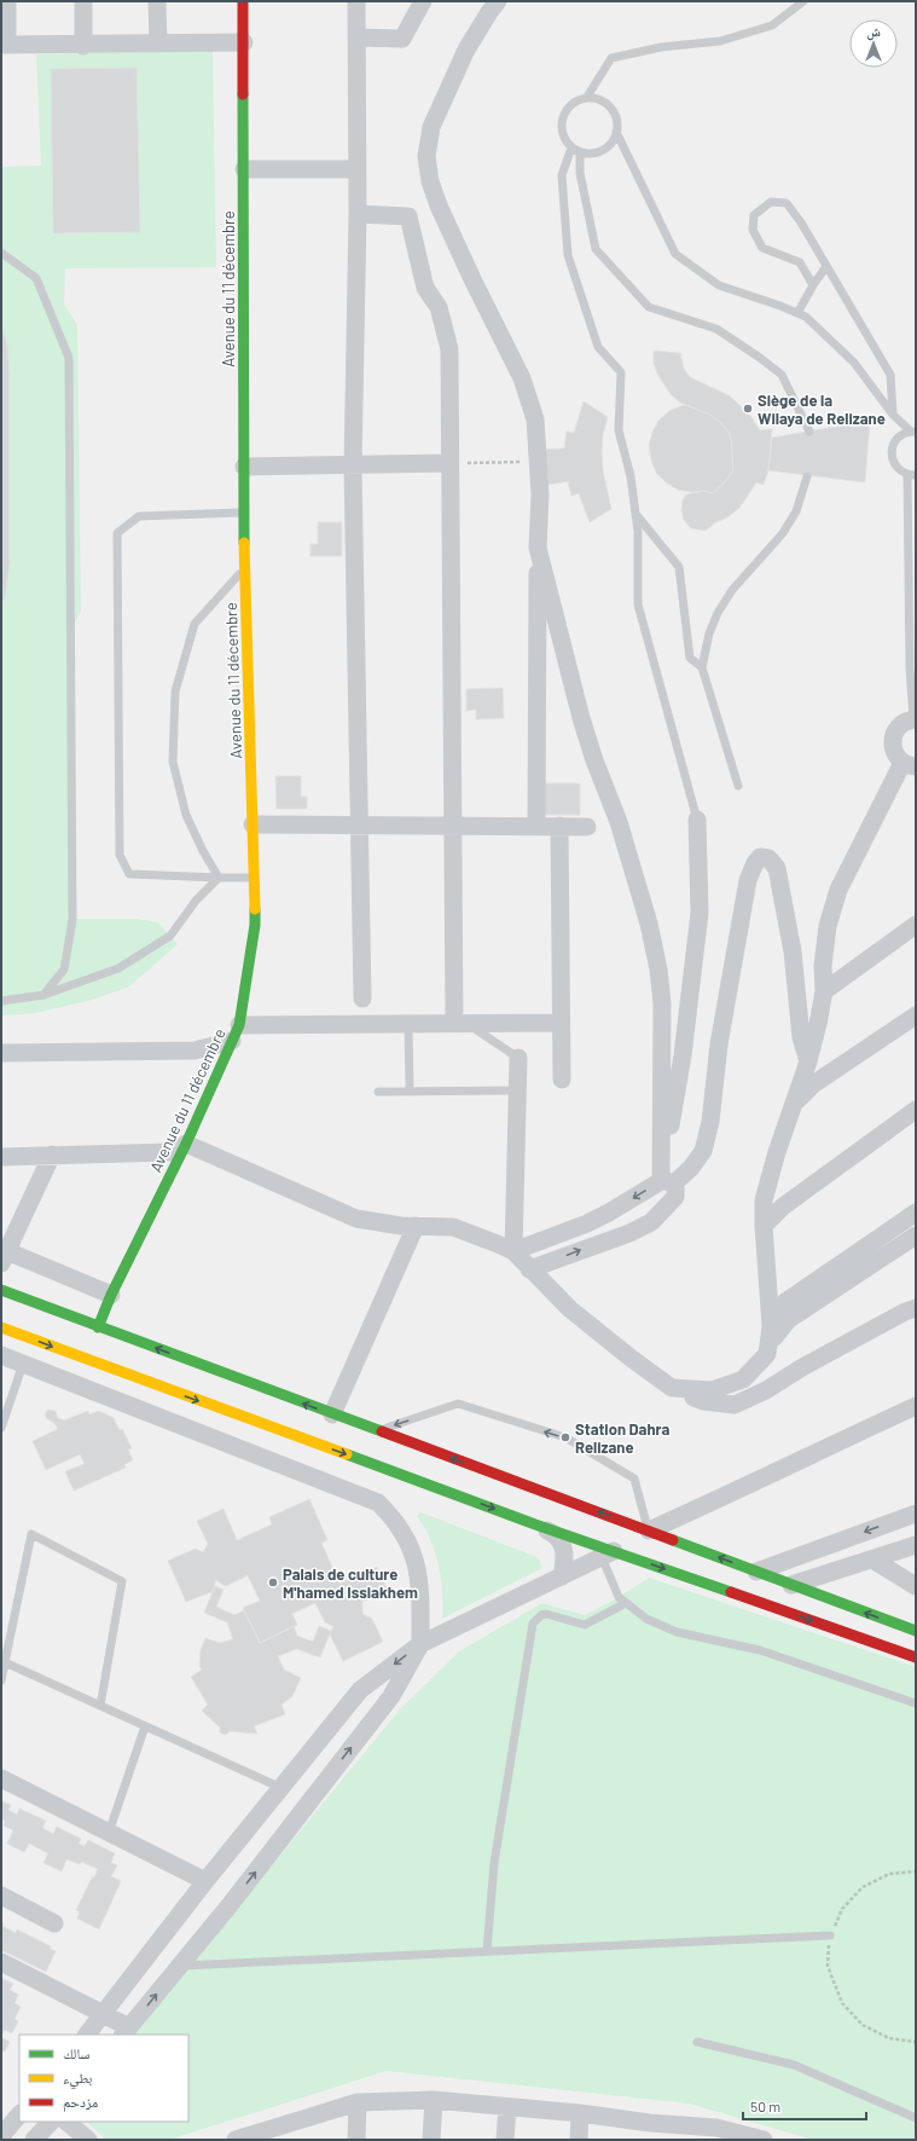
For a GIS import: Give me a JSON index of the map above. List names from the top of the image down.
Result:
{
  "streets": {
    "main road": ["Avenue du 11 décembre"]
  },
  "places": ["Siège de la Wilaya de Relizane", "Station Dahra Relizane", "Palais de culture M'hamed Issiakhem"],
  "legend": ["سالك", "بطيء", "مزدحم"],
  "scale_bar": "50 m",
  "north": "top"
}
